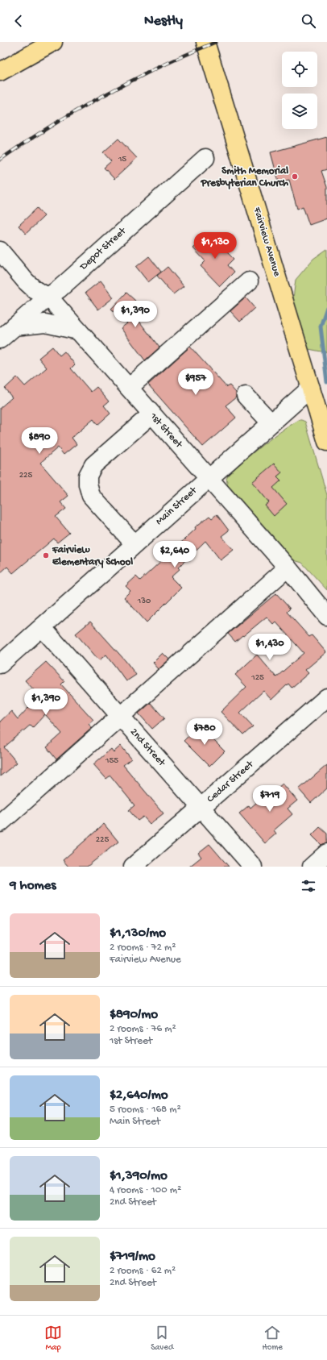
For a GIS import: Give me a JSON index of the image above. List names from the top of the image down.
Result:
{
  "streets": {
    "main road": ["Fairview Avenue"],
    "street": [
      "Depot Street",
      "1st Street",
      "Main Street",
      "2nd Street",
      "Cedar Street"
    ]
  },
  "crossings": [
    ["Fairview Avenue", "Main Street"],
    ["Depot Street", "1st Street"],
    ["1st Street", "Main Street"],
    ["Main Street", "2nd Street"],
    ["2nd Street", "Cedar Street"]
  ],
  "places": ["Smith Memorial Presbyterian Church", "Fairview Elementary School"],
  "house_numbers": [
    "15",
    "225",
    "130",
    "125",
    "155",
    "225"
  ],
  "page": {
    "header": "Nestly",
    "price": [
      "$1,130",
      "$1,390",
      "$957",
      "$890",
      "$2,640",
      "$1,430",
      "$1,390",
      "$780",
      "$719"
    ],
    "heading": "9 homes",
    "list": [
      {
        "name": "$1,130/mo",
        "note": "2 rooms · 72 m² · Fairview Avenue"
      },
      {
        "name": "$890/mo",
        "note": "2 rooms · 76 m² · 1st Street"
      },
      {
        "name": "$2,640/mo",
        "note": "5 rooms · 168 m² · Main Street"
      },
      {
        "name": "$1,390/mo",
        "note": "4 rooms · 100 m² · 2nd Street"
      },
      {
        "name": "$719/mo",
        "note": "2 rooms · 62 m² · 2nd Street"
      }
    ],
    "tabs": ["Map", "Saved", "Home"]
  }
}
